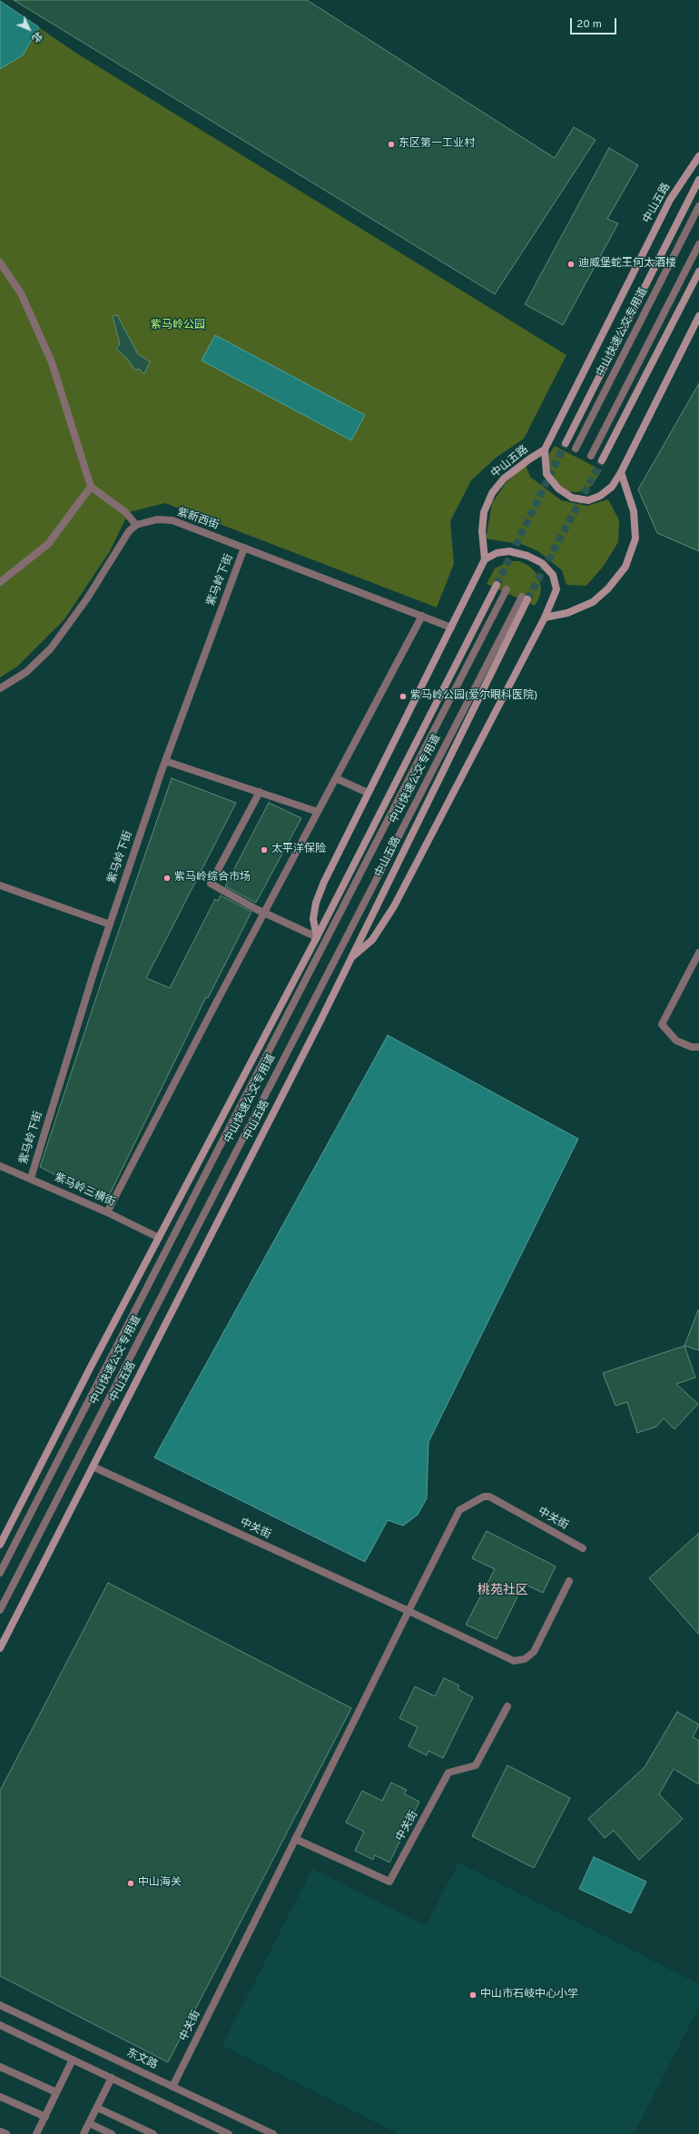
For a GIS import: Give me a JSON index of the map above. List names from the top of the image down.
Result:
{
  "streets": {
    "main road": ["中山五路"],
    "street": [
      "中山快速公交专用道",
      "紫新西街",
      "紫马岭下街",
      "紫马岭三横街",
      "中关街",
      "东文路"
    ]
  },
  "crossings": [
    ["中山五路", "中山快速公交专用道"],
    ["中山五路", "中关街"],
    ["紫新西街", "紫马岭下街"],
    ["紫马岭下街", "紫马岭三横街"],
    ["中关街", "东文路"]
  ],
  "districts": ["桃苑社区"],
  "parks": ["紫马岭公园"],
  "places": [
    "东区第一工业村",
    "迪威堡蛇王何太酒楼",
    "紫马岭公园(爱尔眼科医院)",
    "太平洋保险",
    "紫马岭综合市场",
    "中山海关",
    "中山市石岐中心小学"
  ],
  "scale_bar": "20 m",
  "north": "bottom right"
}
